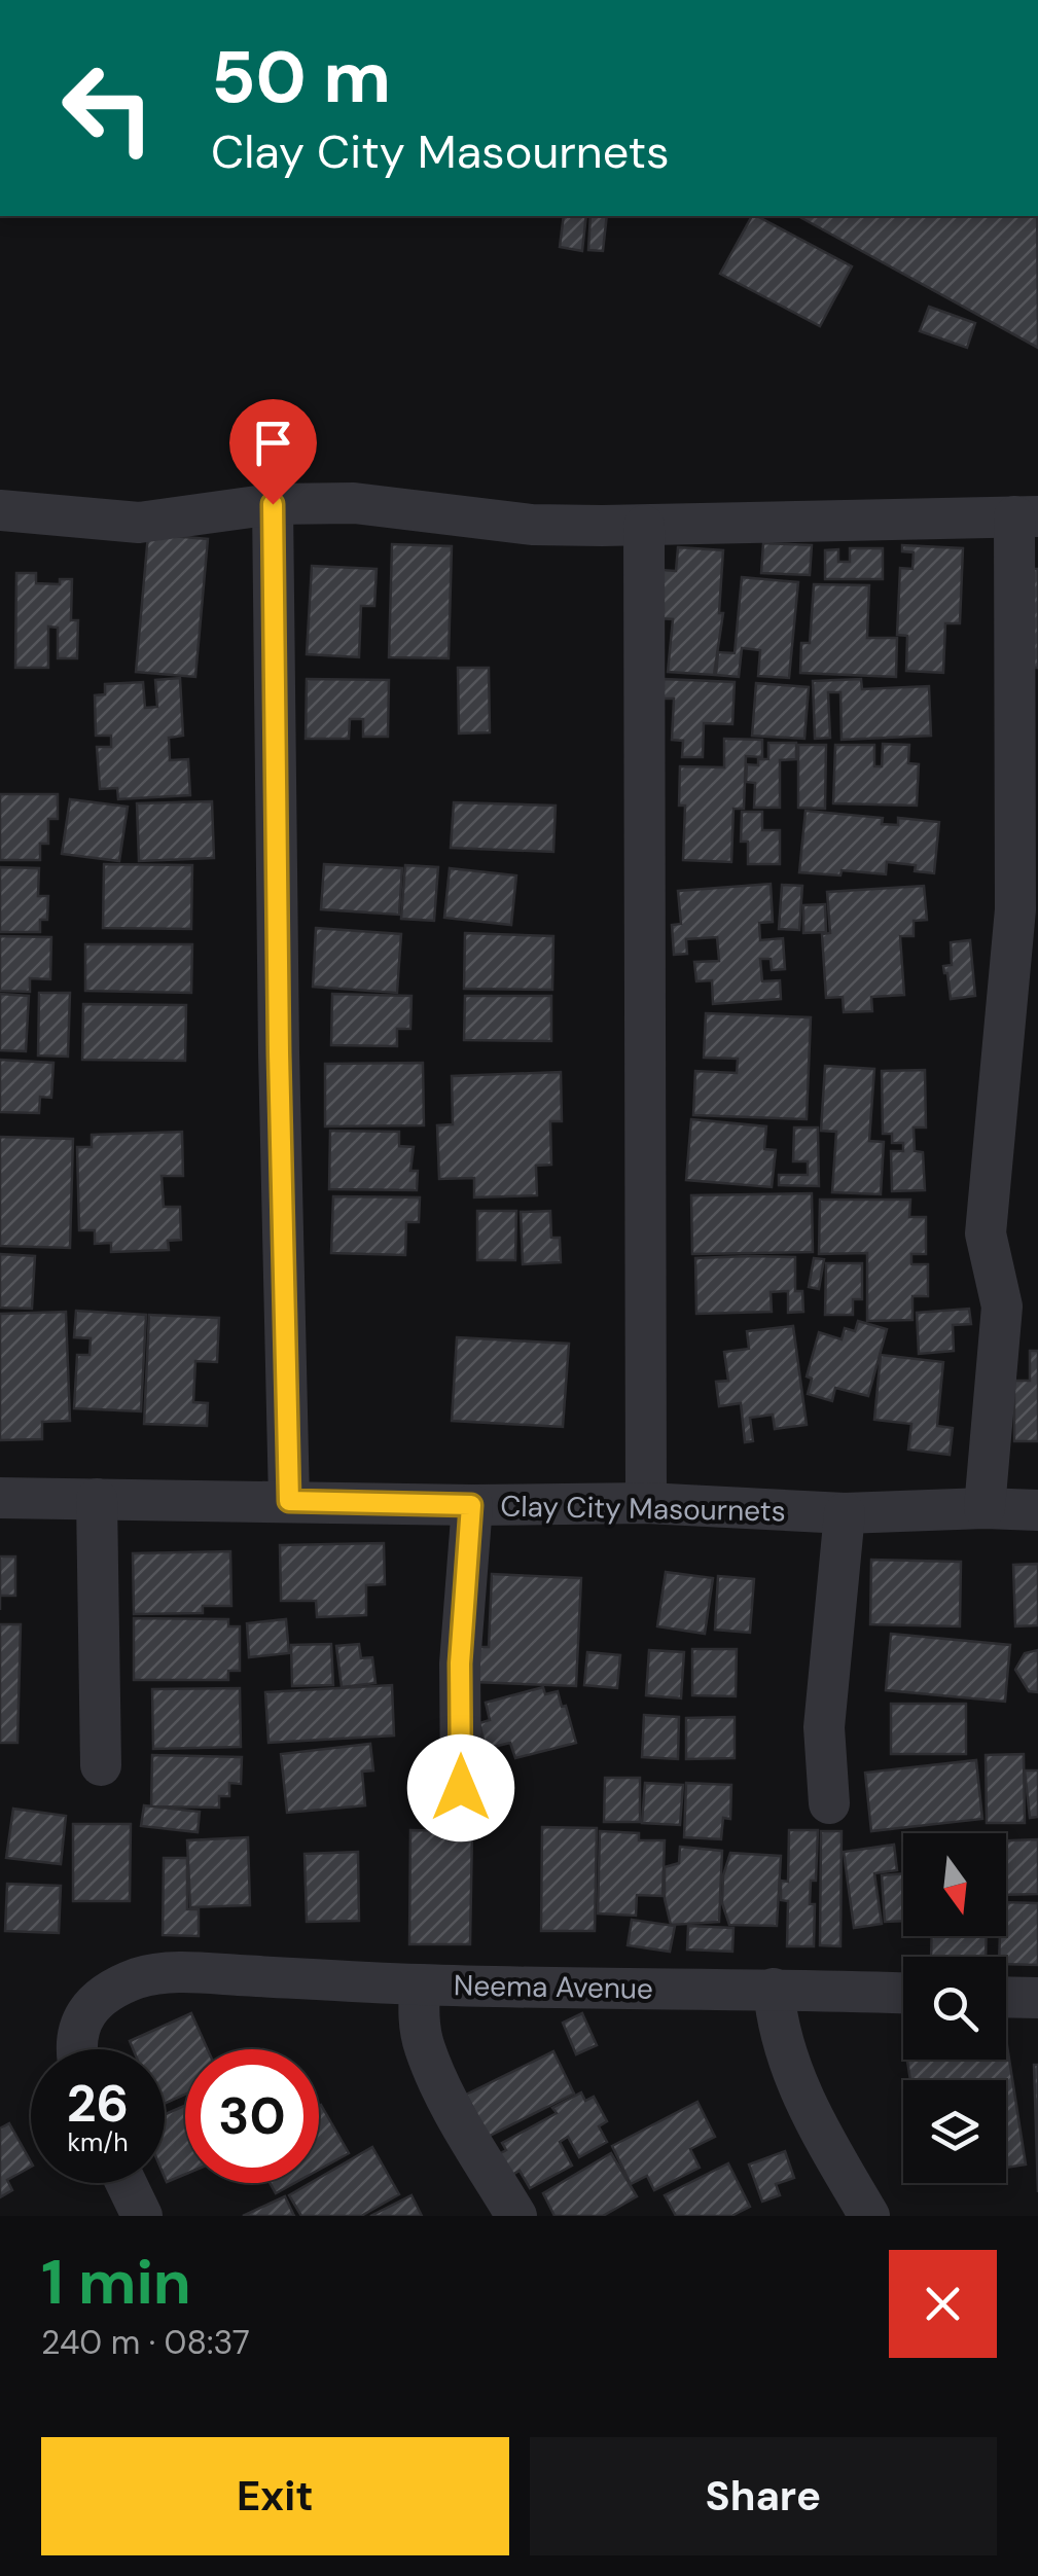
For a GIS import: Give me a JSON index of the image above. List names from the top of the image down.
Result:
{
  "streets": {
    "street": ["Clay City Masournets", "Neema Avenue"]
  },
  "north": "bottom",
  "page": {
    "turn": ["50 m", "Clay City Masournets"],
    "speed": "26 km/h",
    "limit": "30",
    "heading": ["1 min", "240 m · 08:37"],
    "buttons": ["Exit", "Share"]
  }
}
